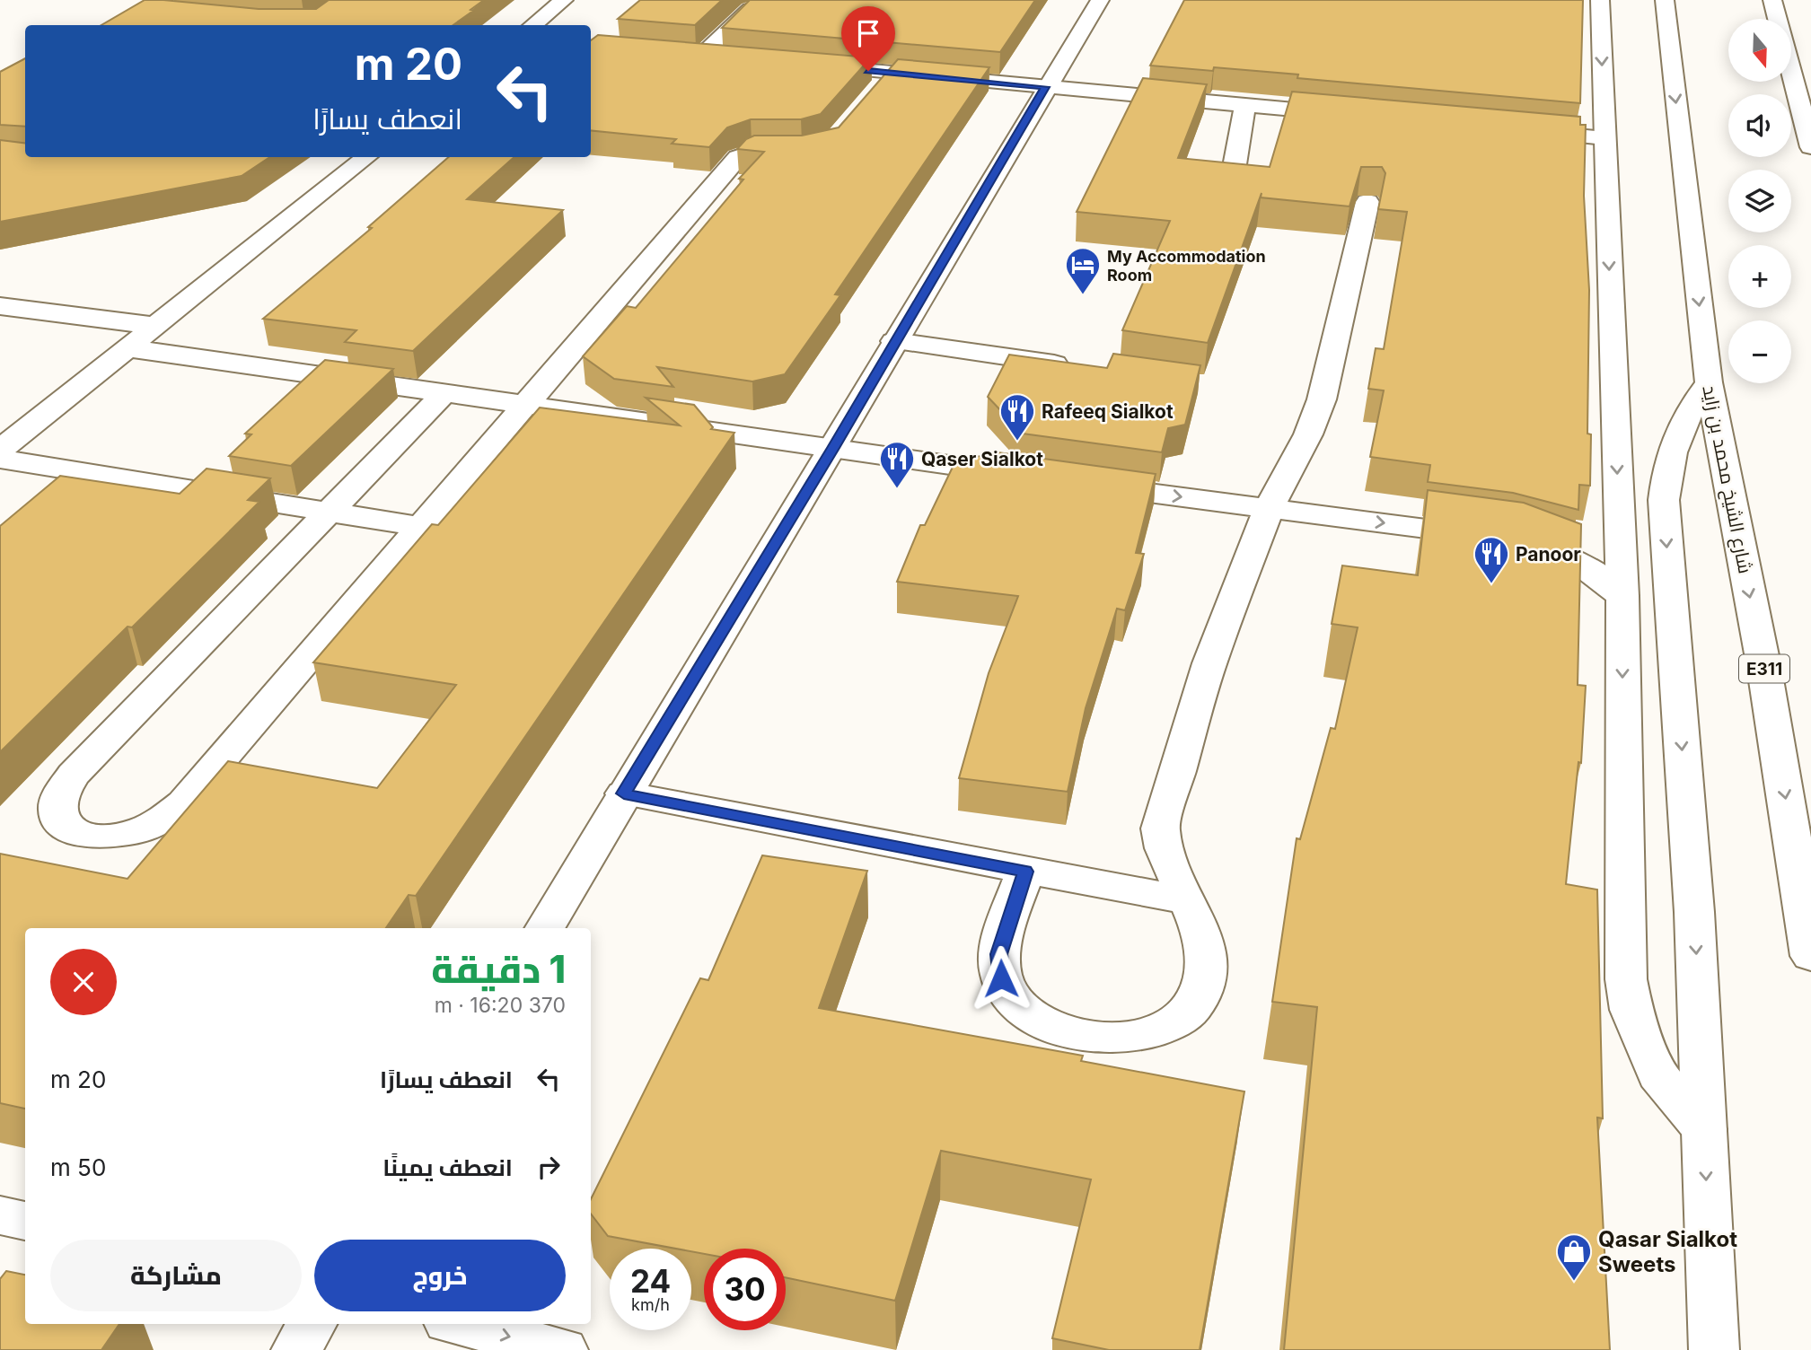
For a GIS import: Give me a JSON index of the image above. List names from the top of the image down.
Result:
{
  "streets": {
    "main road": ["شارع الشيخ محمد بن زايد", "E311"]
  },
  "places": {
    "hotel": ["My Accommodation Room"],
    "restaurant": ["Rafeeq Sialkot", "Qaser Sialkot", "Panoor"],
    "shop": ["Qasar Sialkot Sweets"]
  },
  "north": "bottom",
  "page": {
    "map_buttons": ["+", "−"],
    "turn": ["20 m", "انعطف يسارًا"],
    "heading": ["1 دقيقة", "370 m · 16:20"],
    "list": [
      {
        "name": "انعطف يسارًا",
        "value": "20 m"
      },
      {
        "name": "انعطف يمينًا",
        "value": "50 m"
      }
    ],
    "buttons": ["خروج", "مشاركة"],
    "speed": "24 km/h",
    "limit": "30"
  }
}
